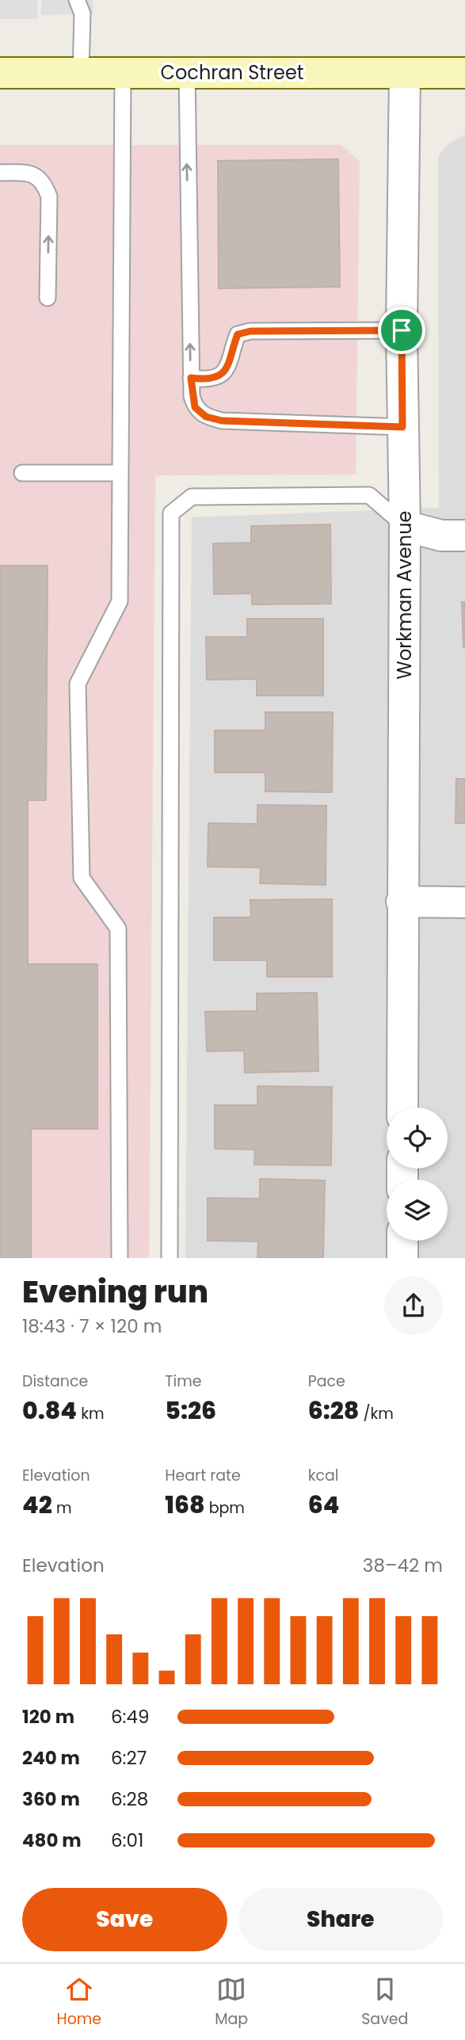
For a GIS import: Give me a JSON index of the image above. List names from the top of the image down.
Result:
{
  "streets": {
    "main road": ["Cochran Street"],
    "street": ["Workman Avenue"]
  },
  "crossings": [
    ["Cochran Street", "Workman Avenue"]
  ],
  "page": {
    "heading": ["Evening run", "18:43 · 7 × 120 m"],
    "stats": [
      ["Distance", "0.84 km"],
      ["Time", "5:26"],
      ["Pace", "6:28 /km"],
      ["Elevation", "42 m"],
      ["Heart rate", "168 bpm"],
      ["kcal", "64"]
    ],
    "chart": ["Elevation", "38–42 m"],
    "list": [
      {
        "name": "120 m",
        "note": "6:49"
      },
      {
        "name": "240 m",
        "note": "6:27"
      },
      {
        "name": "360 m",
        "note": "6:28"
      },
      {
        "name": "480 m",
        "note": "6:01"
      }
    ],
    "buttons": ["Save", "Share"],
    "tabs": ["Home", "Map", "Saved"]
  }
}
